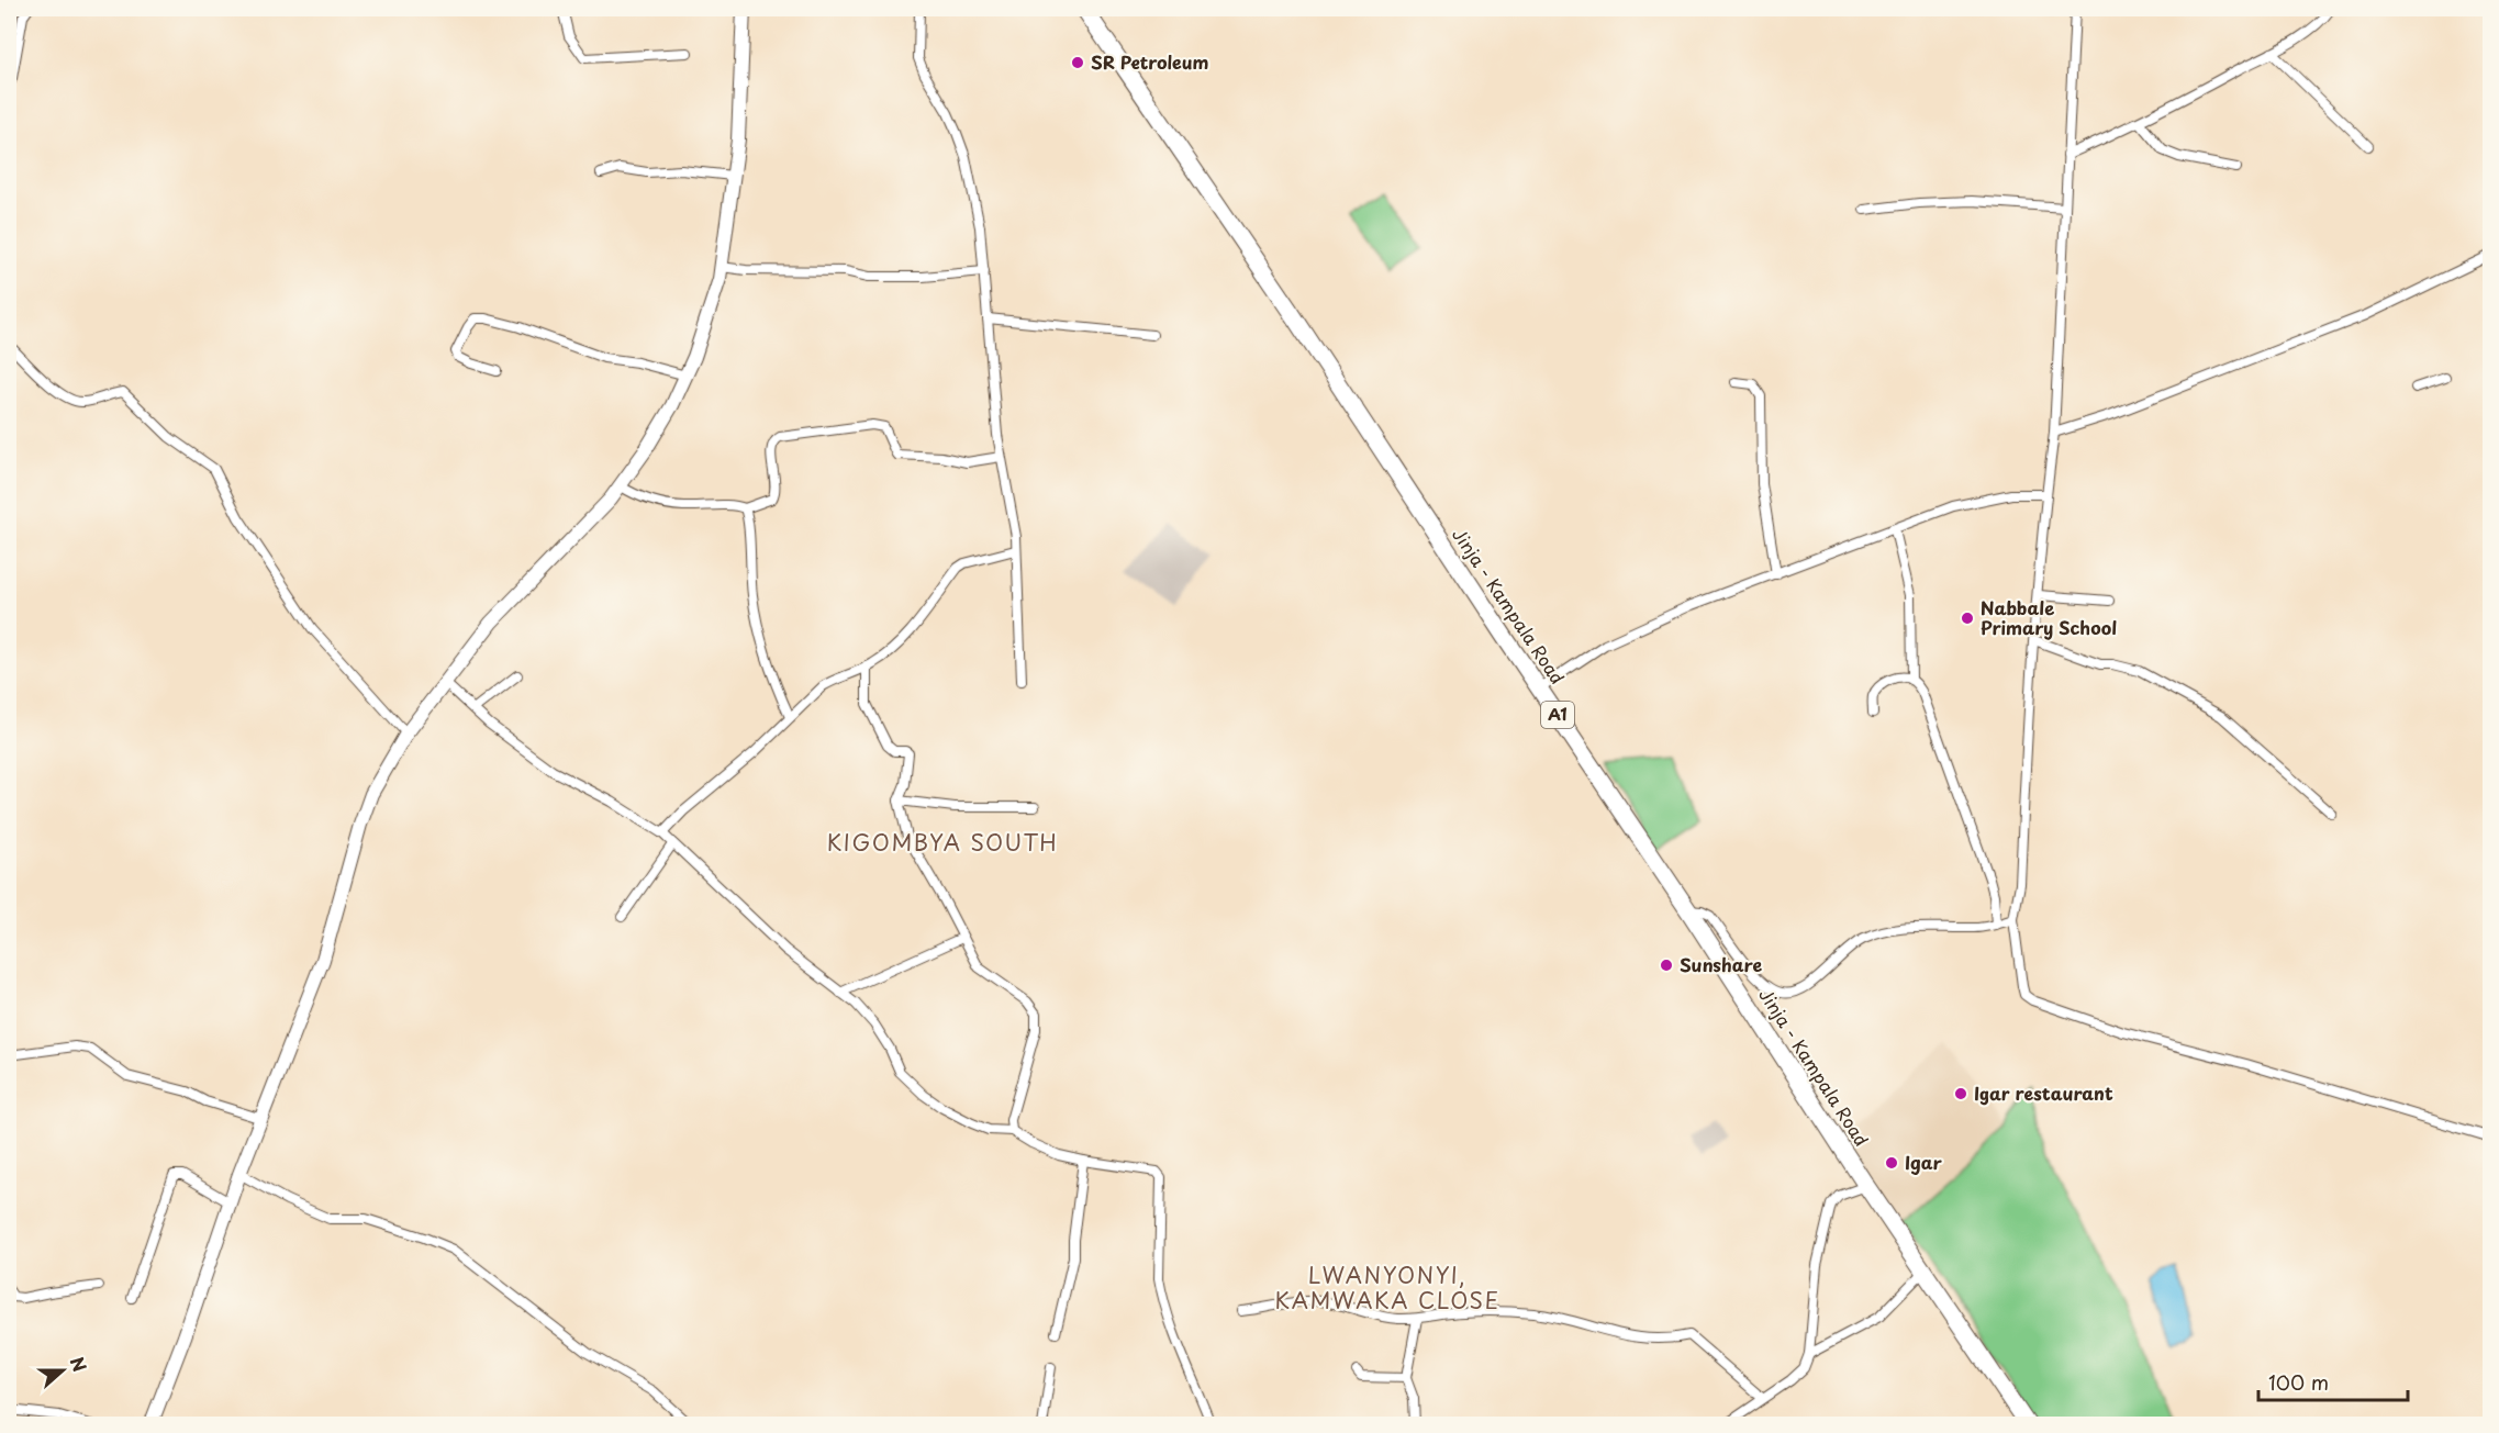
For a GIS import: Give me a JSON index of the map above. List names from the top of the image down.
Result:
{
  "streets": {
    "highway": ["Jinja - Kampala Road", "A1"]
  },
  "districts": ["KIGOMBYA SOUTH", "LWANYONYI, KAMWAKA CLOSE"],
  "places": [
    "SR Petroleum",
    "Nabbale Primary School",
    "Sunshare",
    "Igar restaurant",
    "Igar"
  ],
  "scale_bar": "100 m",
  "north": "right"
}
